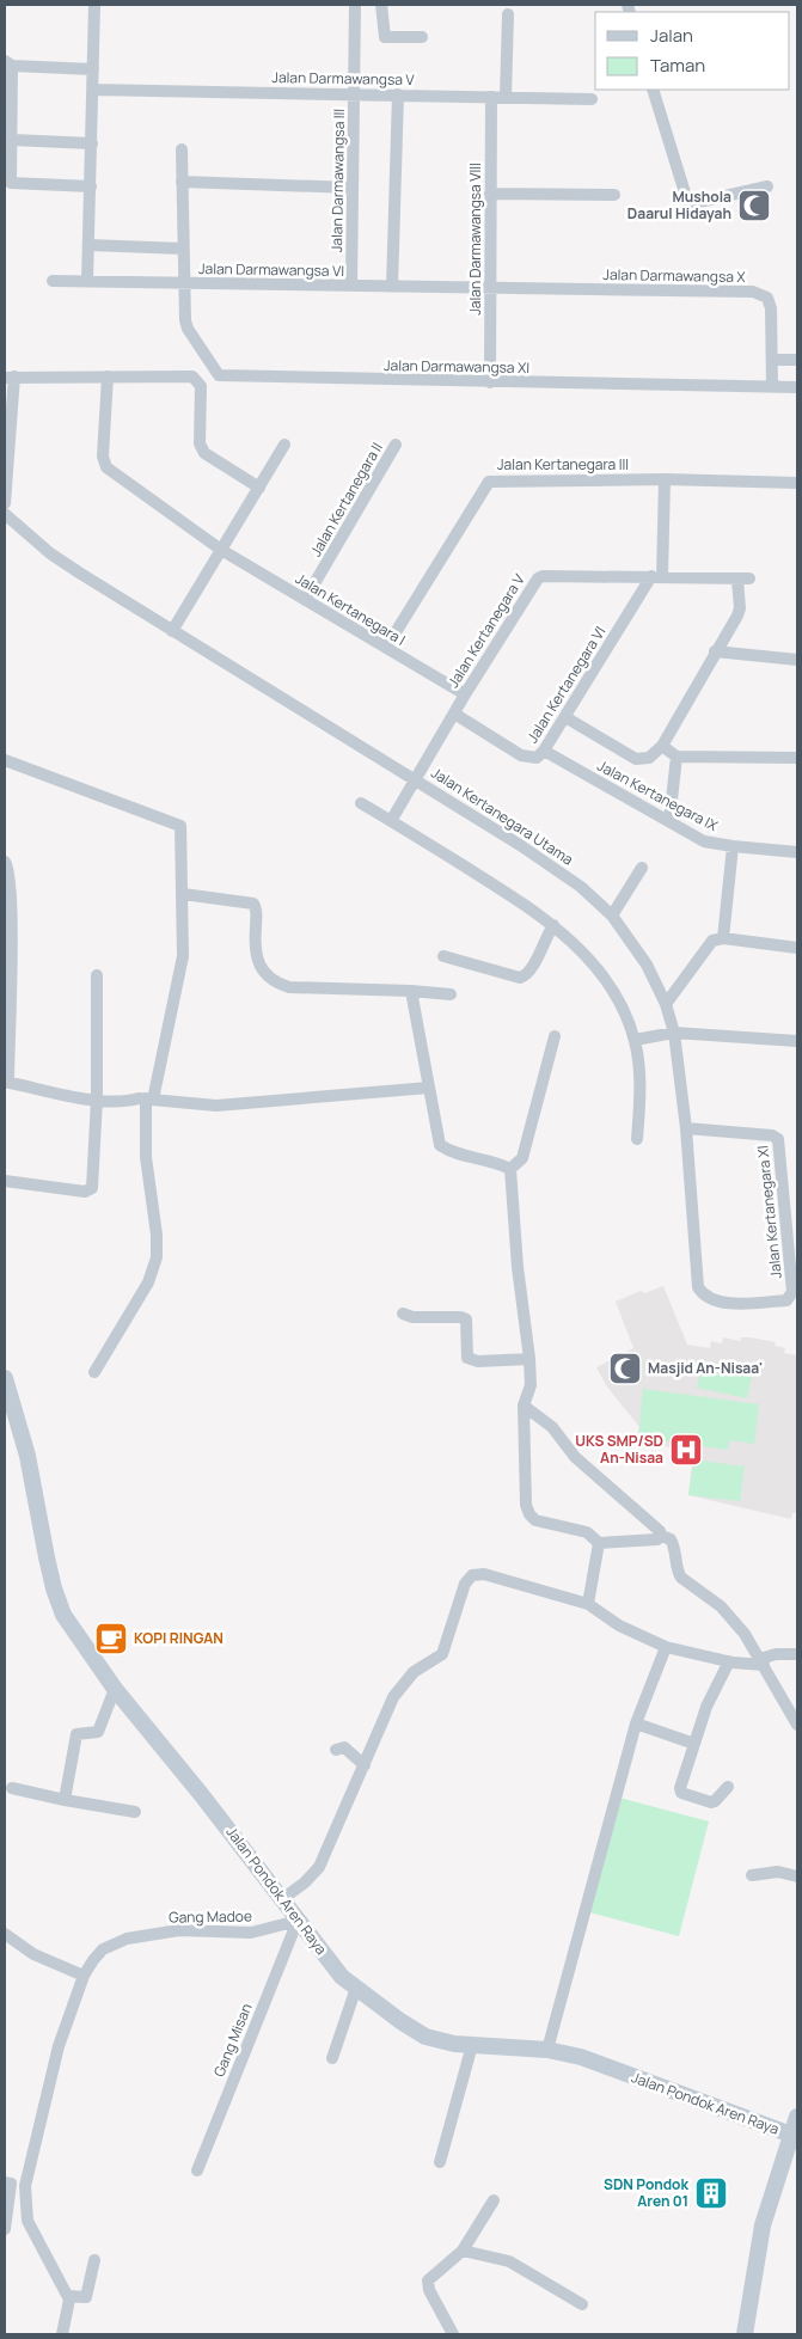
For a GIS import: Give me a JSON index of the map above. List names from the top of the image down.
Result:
{
  "streets": {
    "main road": ["Jalan Pondok Aren Raya"],
    "street": [
      "Jalan Darmawangsa V",
      "Jalan Darmawangsa III",
      "Jalan Darmawangsa VIII",
      "Jalan Darmawangsa VI",
      "Jalan Darmawangsa X",
      "Jalan Darmawangsa XI",
      "Jalan Kertanegara III",
      "Jalan Kertanegara II",
      "Jalan Kertanegara I",
      "Jalan Kertanegara V",
      "Jalan Kertanegara VI",
      "Jalan Kertanegara IX",
      "Jalan Kertanegara Utama",
      "Jalan Kertanegara XI",
      "Gang Madoe",
      "Gang Misan"
    ]
  },
  "crossings": [
    ["Jalan Darmawangsa V", "Jalan Darmawangsa III"],
    ["Jalan Darmawangsa V", "Jalan Darmawangsa VIII"],
    ["Jalan Darmawangsa III", "Jalan Darmawangsa VI"],
    ["Jalan Darmawangsa VIII", "Jalan Darmawangsa VI"],
    ["Jalan Darmawangsa VIII", "Jalan Darmawangsa X"],
    ["Jalan Darmawangsa VIII", "Jalan Darmawangsa XI"],
    ["Jalan Darmawangsa VI", "Jalan Darmawangsa X"],
    ["Jalan Darmawangsa VI", "Jalan Darmawangsa XI"],
    ["Jalan Kertanegara III", "Jalan Kertanegara I"],
    ["Jalan Kertanegara II", "Jalan Kertanegara I"],
    ["Jalan Kertanegara I", "Jalan Kertanegara V"],
    ["Jalan Kertanegara V", "Jalan Kertanegara VI"],
    ["Jalan Kertanegara V", "Jalan Kertanegara Utama"],
    ["Jalan Kertanegara VI", "Jalan Kertanegara IX"],
    ["Jalan Kertanegara Utama", "Jalan Kertanegara XI"],
    ["Jalan Pondok Aren Raya", "Gang Madoe"],
    ["Jalan Pondok Aren Raya", "Gang Misan"],
    ["Gang Madoe", "Gang Misan"]
  ],
  "places": {
    "mosque": ["Mushola Daarul Hidayah", "Masjid An-Nisaa'"],
    "hospital": ["UKS SMP/SD An-Nisaa"],
    "cafe": ["KOPI RINGAN"],
    "building": ["SDN Pondok Aren 01"]
  },
  "legend": ["Jalan", "Taman"]
}
